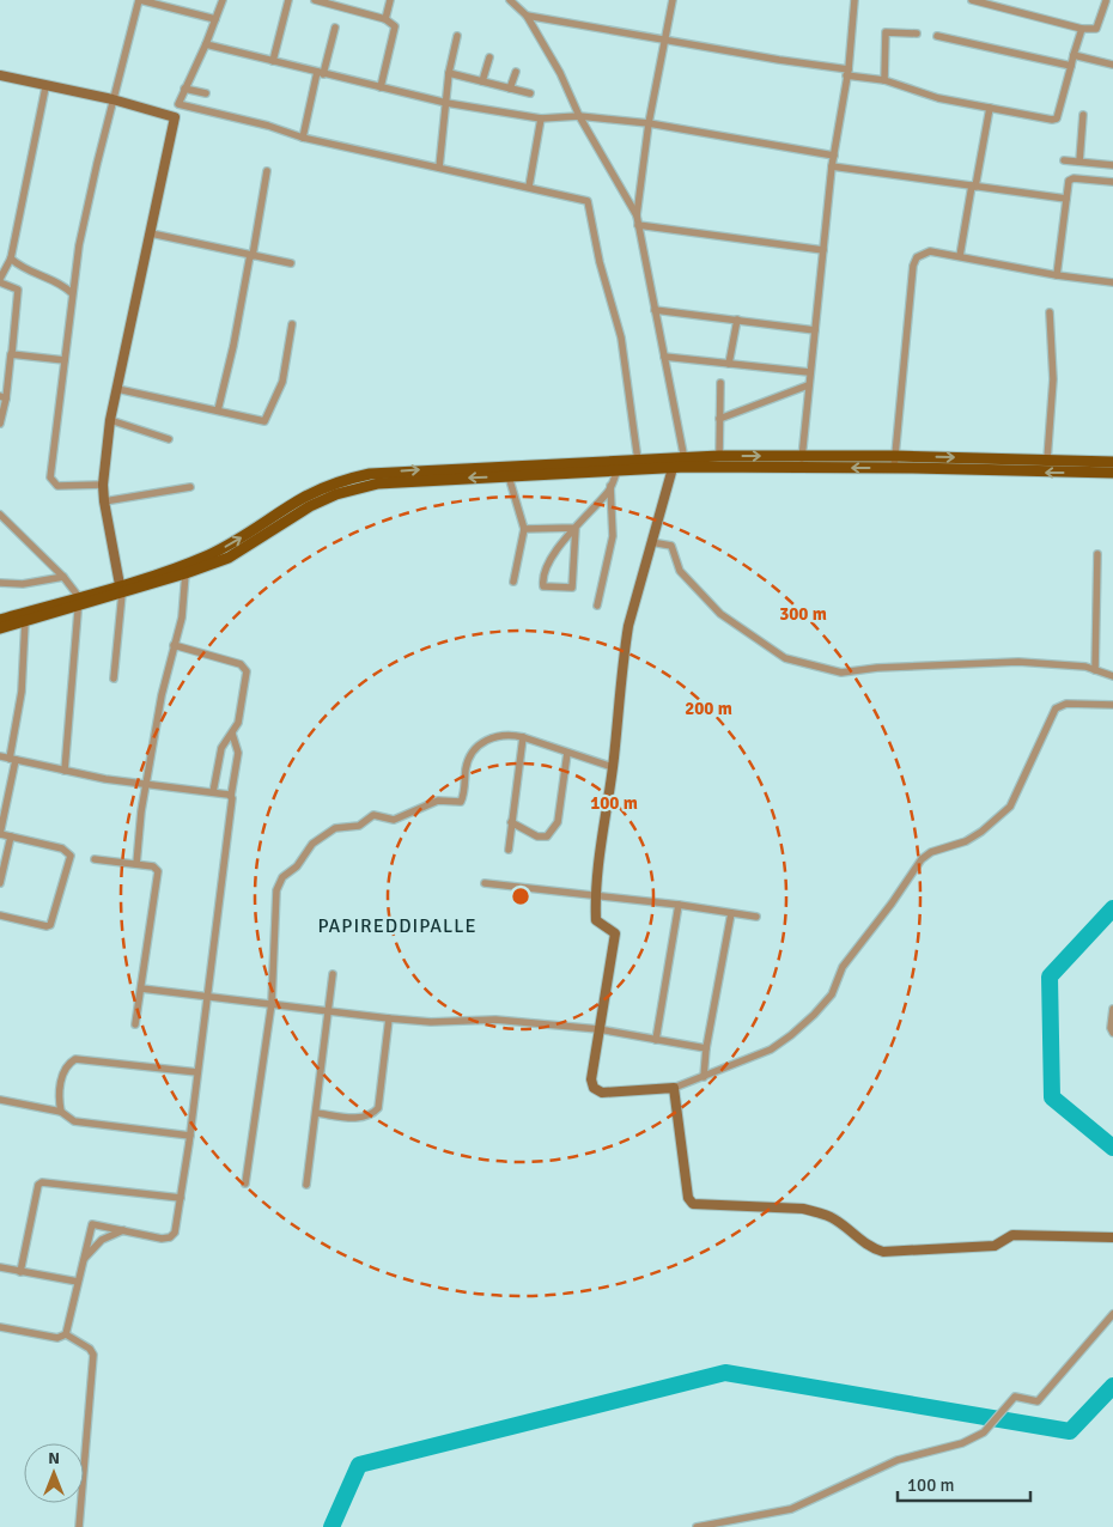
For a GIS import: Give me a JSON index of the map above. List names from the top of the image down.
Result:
{
  "districts": ["PAPIREDDIPALLE"],
  "scale_bar": "100 m",
  "north": "top",
  "rings": ["300 m", "200 m", "100 m"]
}
